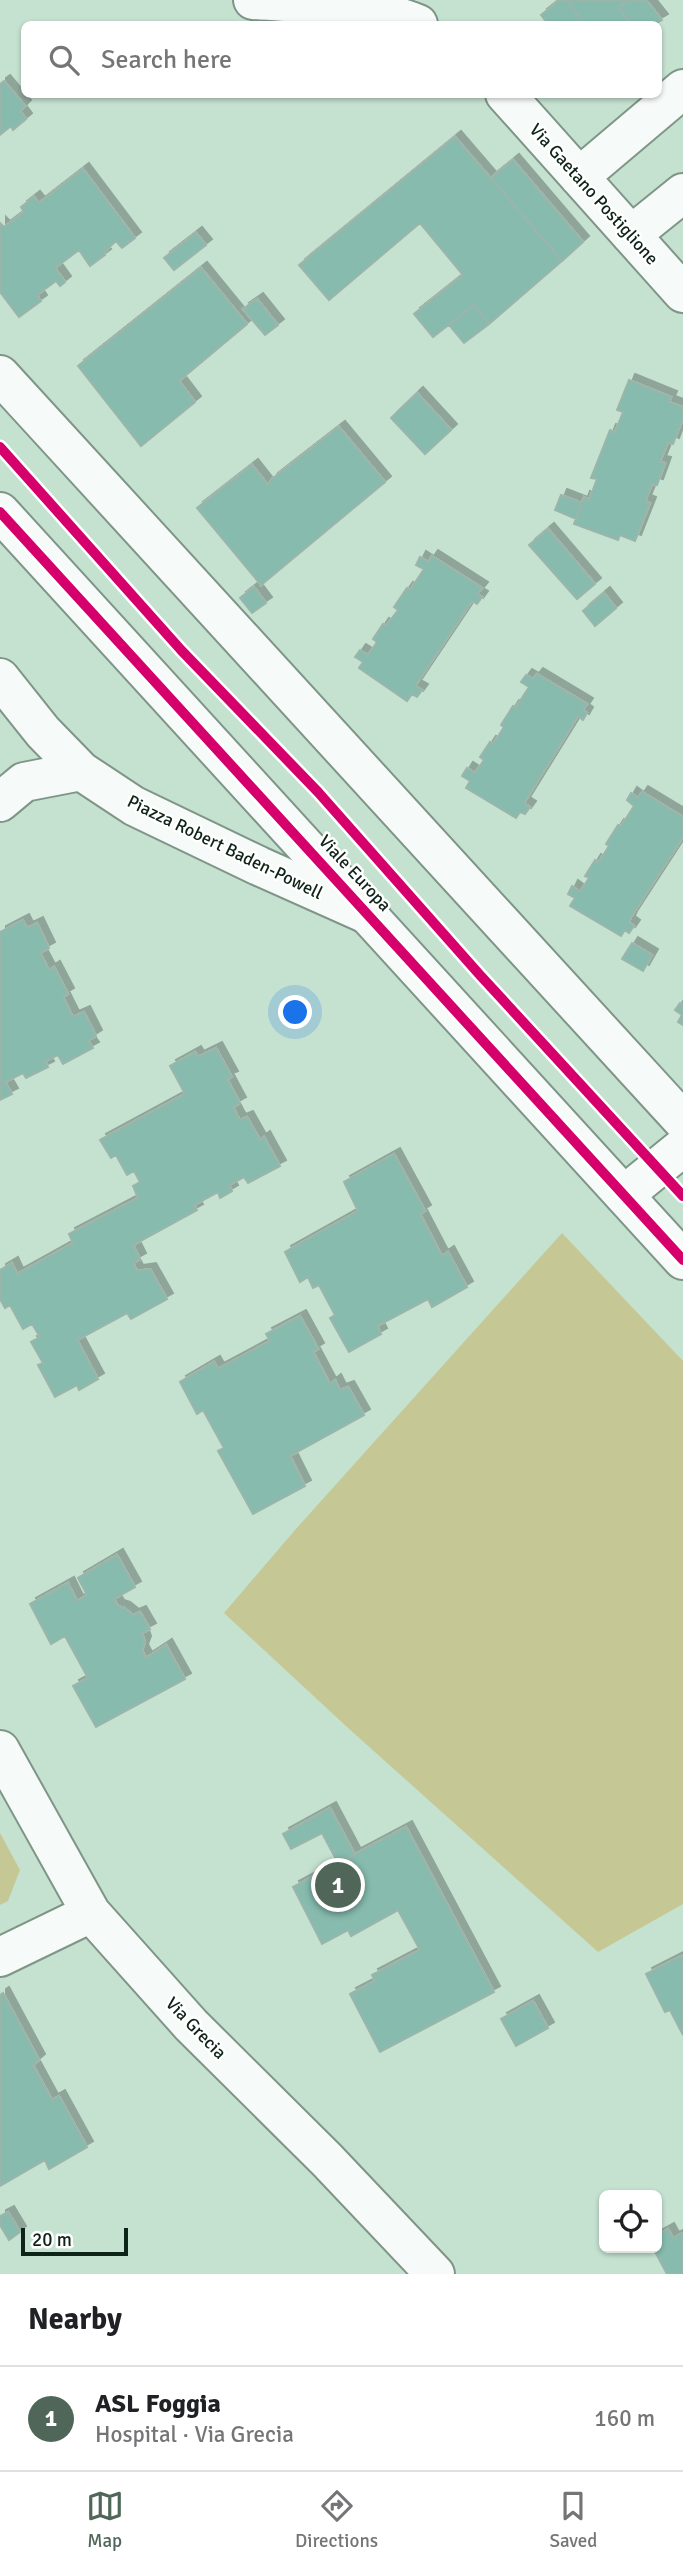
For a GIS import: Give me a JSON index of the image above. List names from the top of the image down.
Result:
{
  "streets": {
    "street": [
      "Via Gaetano Postiglione",
      "Piazza Robert Baden-Powell",
      "Viale Europa",
      "Via Grecia"
    ]
  },
  "crossings": [
    ["Piazza Robert Baden-Powell", "Viale Europa"]
  ],
  "scale_bar": "20 m",
  "page": {
    "search": "Search here",
    "pins": "1",
    "scale": "20 m",
    "heading": "Nearby",
    "list": [
      {
        "mark": "1",
        "name": "ASL Foggia",
        "note": "Hospital · Via Grecia",
        "value": "160 m"
      }
    ],
    "nav": ["Map", "Directions", "Saved"]
  }
}
